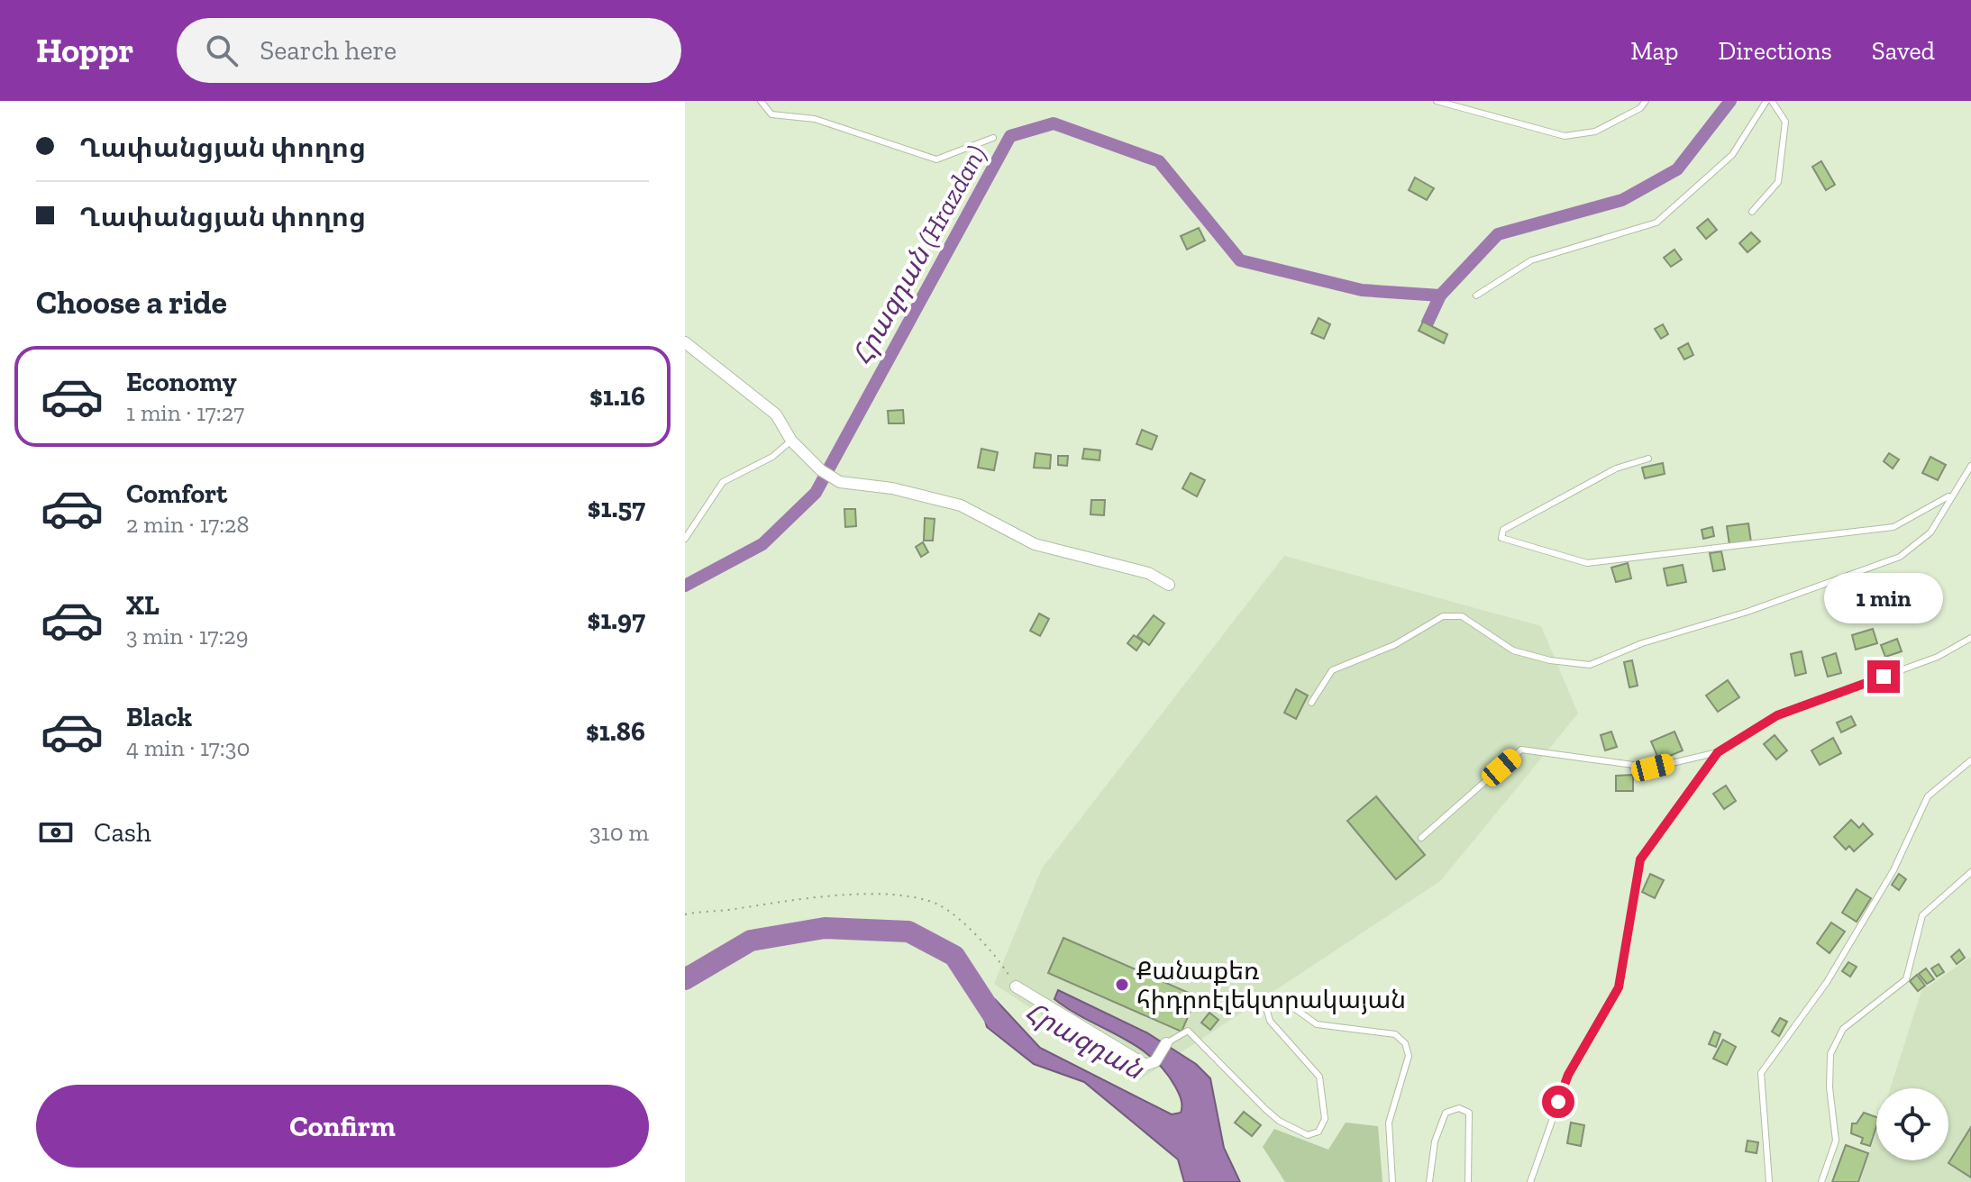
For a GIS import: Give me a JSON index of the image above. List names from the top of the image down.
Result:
{
  "water": ["Հրազդան (Hrazdan)", "Հրազդան"],
  "places": ["Քանաքեռ հիդրոէլեկտրակայան"],
  "page": {
    "header": "Hoppr",
    "search": "Search here",
    "nav": ["Map", "Directions", "Saved"],
    "banner": ["Ղափանցյան փողոց", "Ղափանցյան փողոց"],
    "heading": "Choose a ride",
    "list": [
      {
        "name": "Economy",
        "note": "1 min · 17:27",
        "value": "$1.16"
      },
      {
        "name": "Comfort",
        "note": "2 min · 17:28",
        "value": "$1.57"
      },
      {
        "name": "XL",
        "note": "3 min · 17:29",
        "value": "$1.97"
      },
      {
        "name": "Black",
        "note": "4 min · 17:30",
        "value": "$1.86"
      }
    ],
    "bubble": "1 min",
    "pay": ["Cash", "310 m"],
    "buttons": "Confirm"
  }
}
